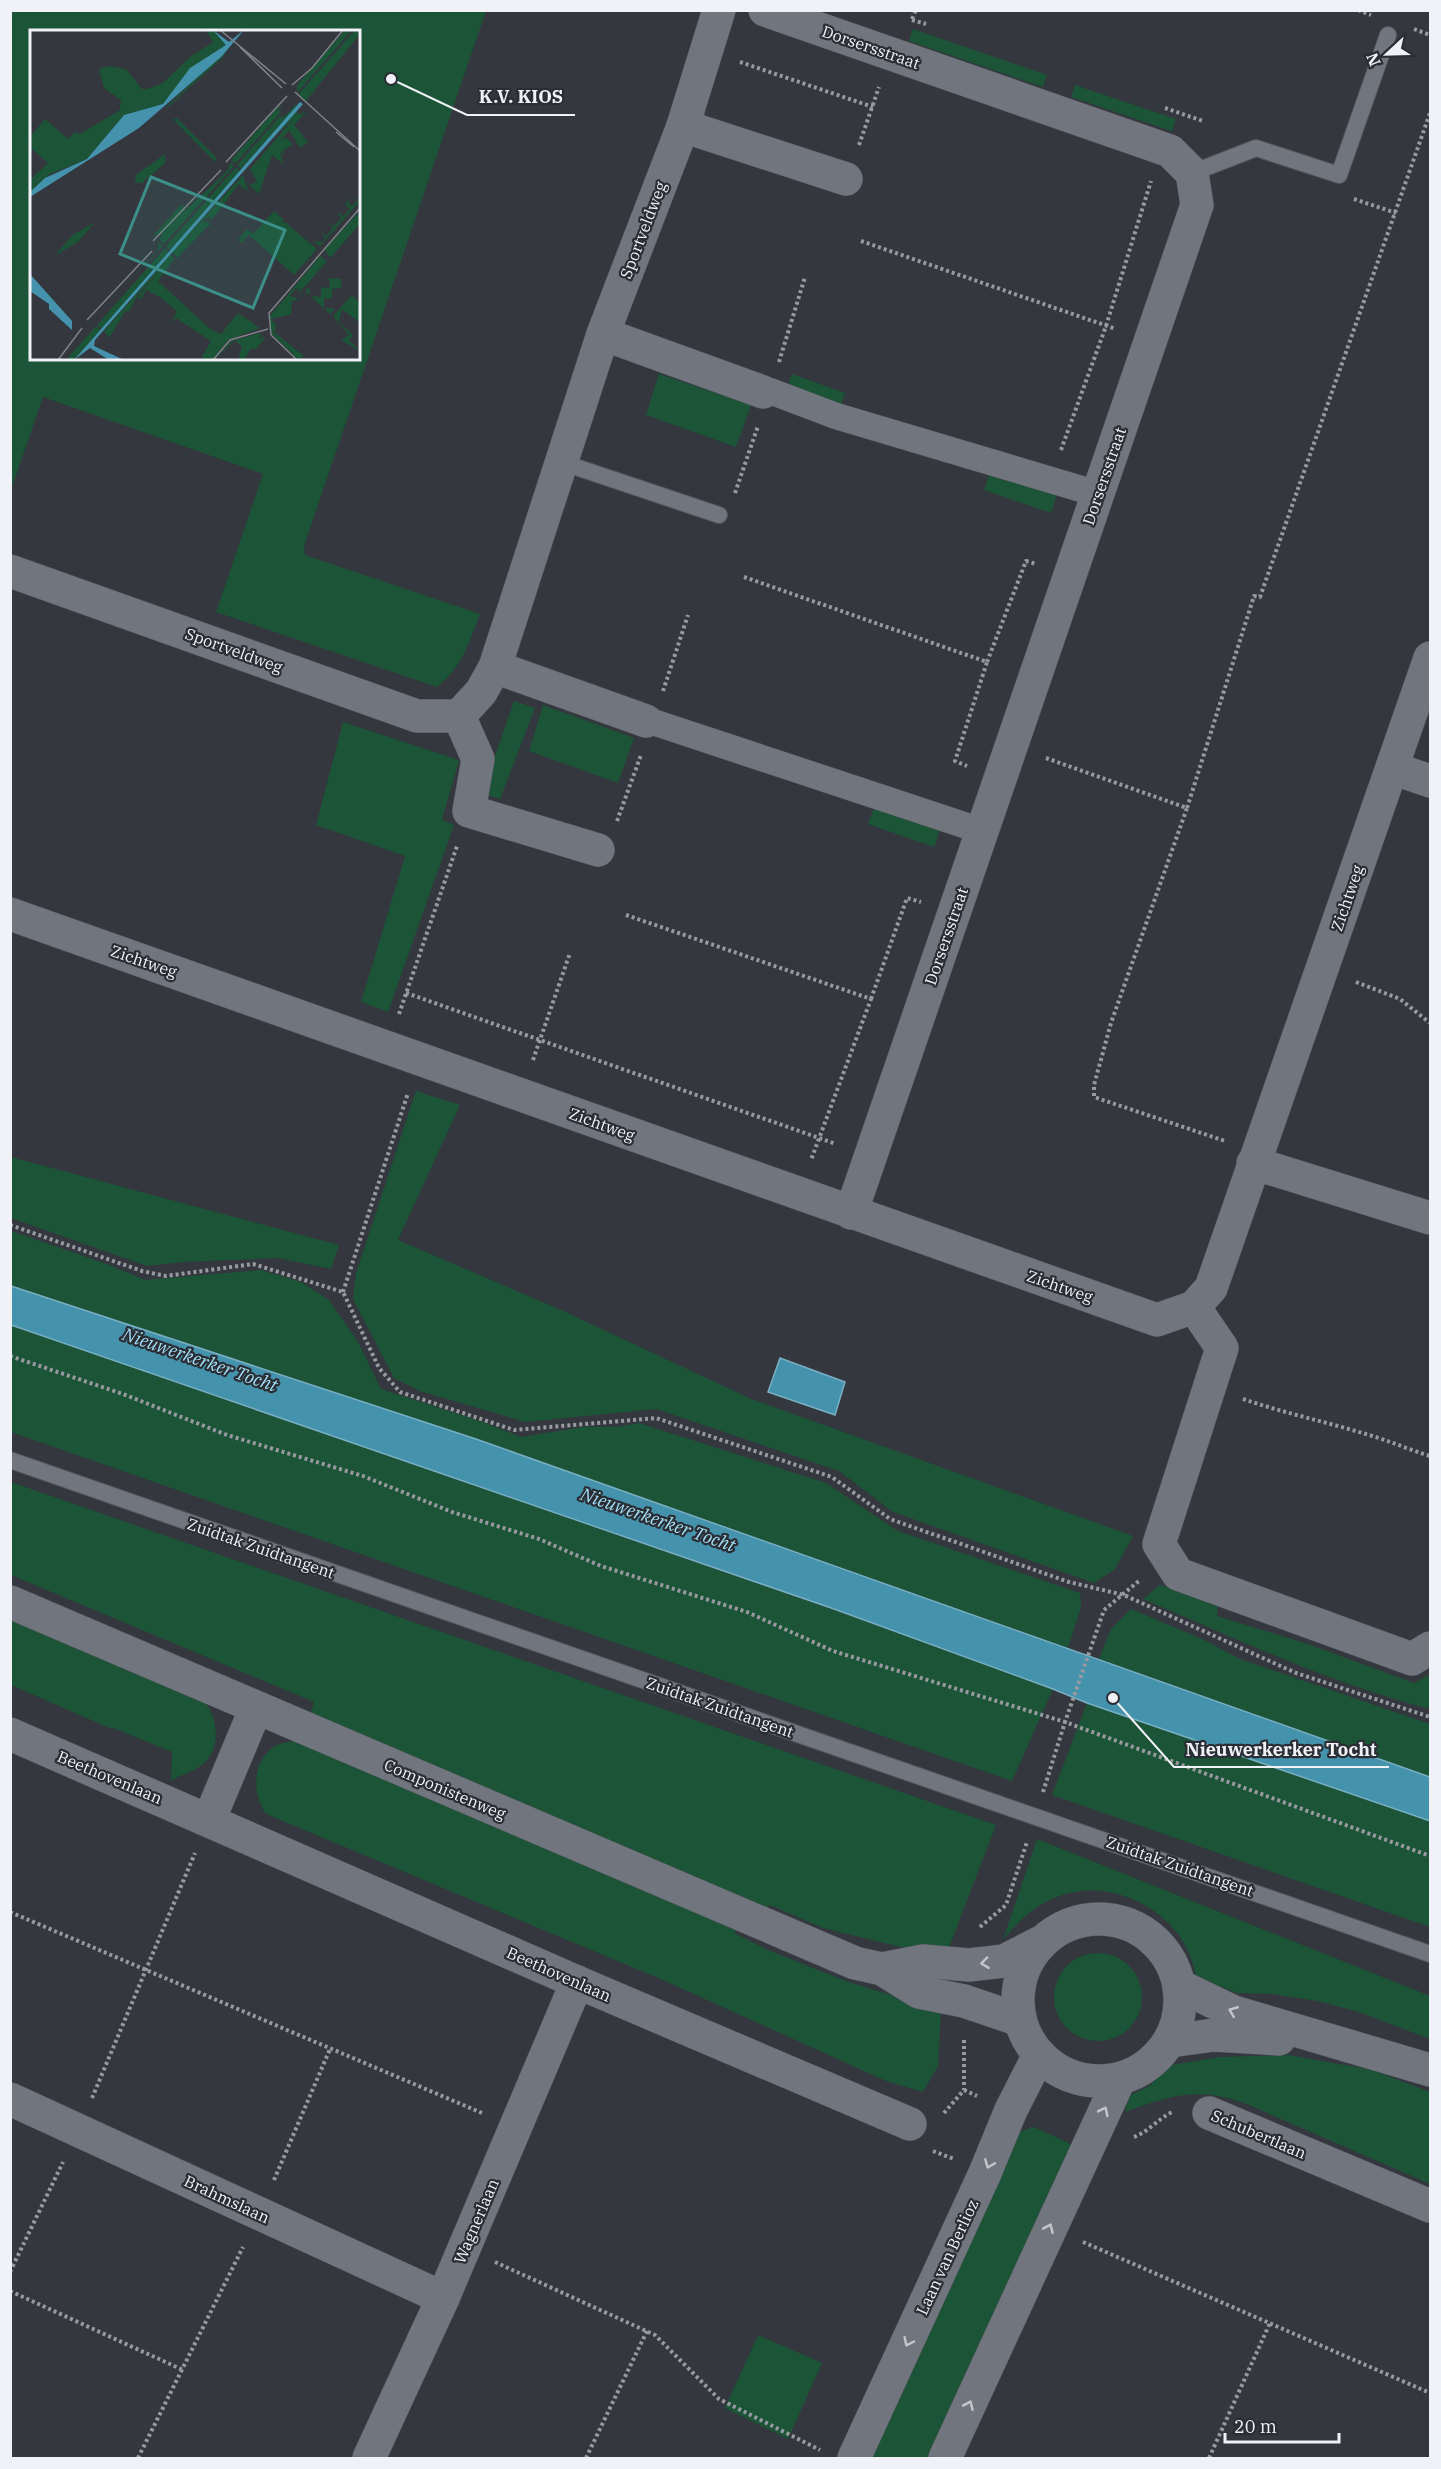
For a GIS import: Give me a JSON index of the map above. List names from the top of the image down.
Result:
{
  "streets": {
    "street": [
      "Dorsersstraat",
      "Sportveldweg",
      "Zichtweg",
      "Beethovenlaan",
      "Componistenweg",
      "Schubertlaan",
      "Brahmslaan",
      "Wagnerlaan",
      "Laan van Berlioz"
    ],
    "lane": ["Zuidtak Zuidtangent"]
  },
  "crossings": [
    ["Dorsersstraat", "Zichtweg"],
    ["Beethovenlaan", "Wagnerlaan"],
    ["Componistenweg", "Laan van Berlioz"],
    ["Brahmslaan", "Wagnerlaan"]
  ],
  "water": ["Nieuwerkerker Tocht"],
  "places": ["K.V. KIOS", "Nieuwerkerker Tocht"],
  "scale_bar": "20 m",
  "north": "left"
}
